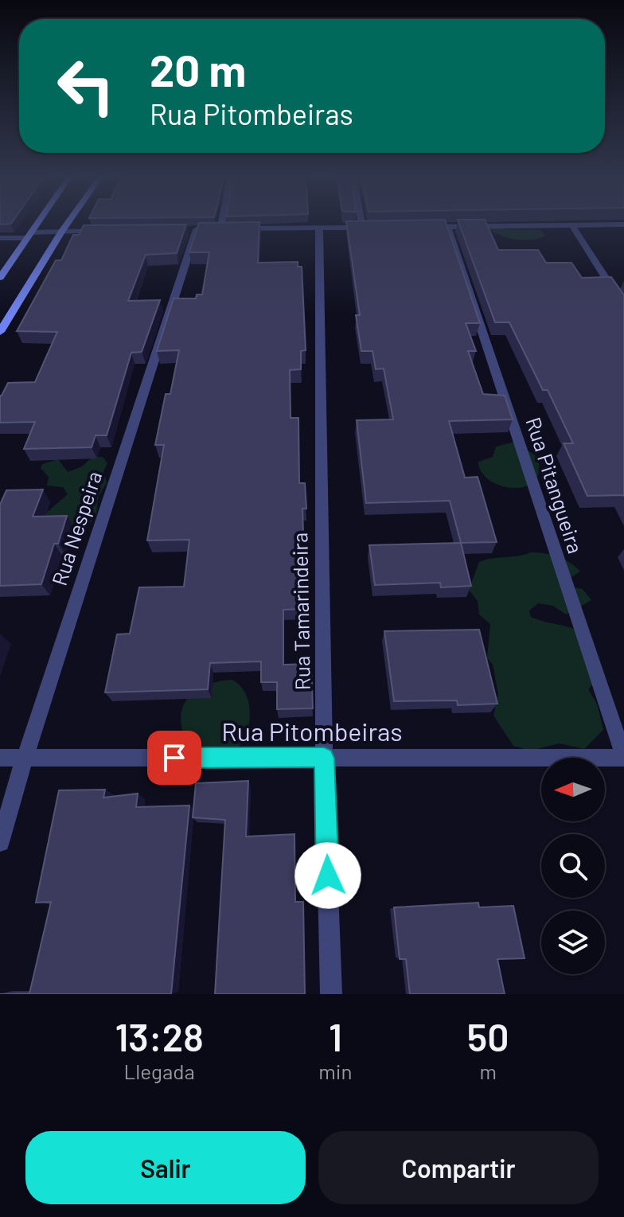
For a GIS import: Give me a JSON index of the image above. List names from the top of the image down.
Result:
{
  "streets": {
    "street": [
      "Rua Pitangueira",
      "Rua Nespeira",
      "Rua Tamarindeira",
      "Rua Pitombeiras"
    ]
  },
  "crossings": [
    ["Rua Pitangueira", "Rua Pitombeiras"],
    ["Rua Nespeira", "Rua Pitombeiras"],
    ["Rua Tamarindeira", "Rua Pitombeiras"]
  ],
  "north": "left",
  "page": {
    "turn": ["20 m", "Rua Pitombeiras"],
    "eta": [
      "13:28",
      "Llegada",
      "1",
      "min",
      "50",
      "m"
    ],
    "buttons": ["Salir", "Compartir"]
  }
}
